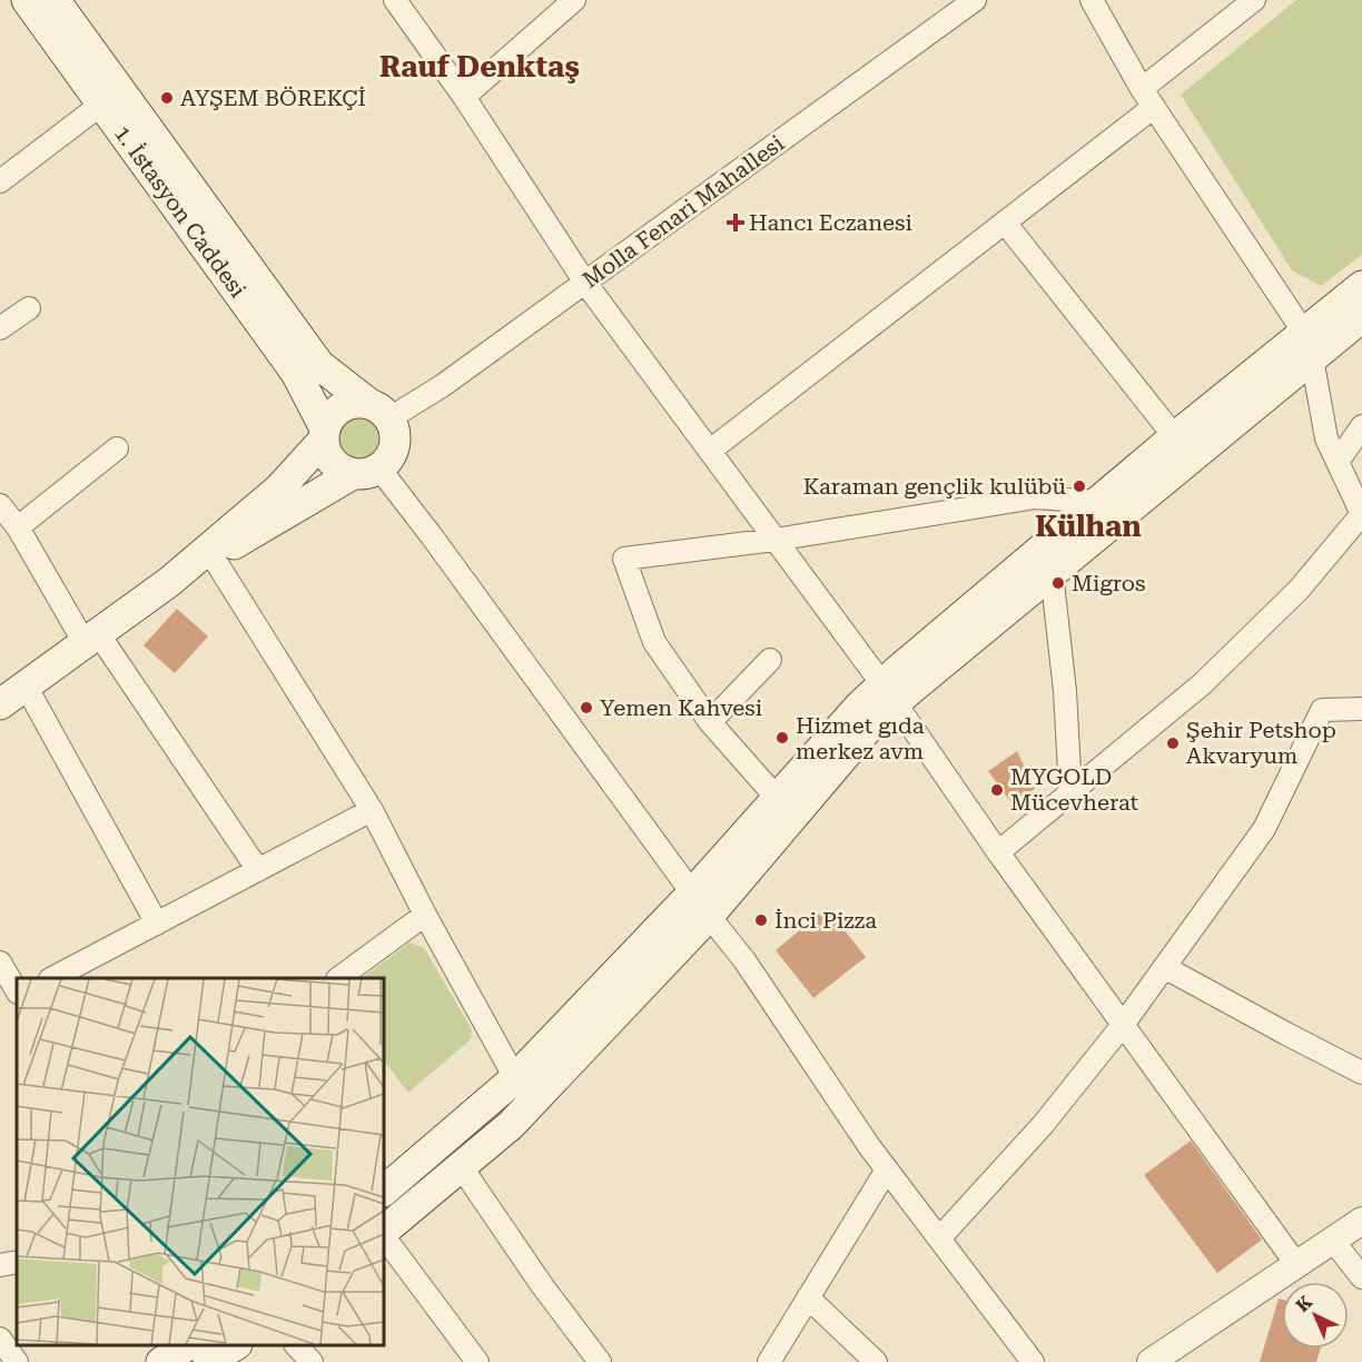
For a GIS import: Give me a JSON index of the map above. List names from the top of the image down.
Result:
{
  "streets": {
    "main road": ["1. İstasyon Caddesi"],
    "street": ["Molla Fenari Mahallesi"]
  },
  "crossings": [
    ["1. İstasyon Caddesi", "Molla Fenari Mahallesi"]
  ],
  "districts": ["Rauf Denktaş", "Külhan"],
  "places": {
    "other": [
      "AYŞEM BÖREKÇİ",
      "Karaman gençlik kulübü",
      "Migros",
      "Yemen Kahvesi",
      "Hizmet gıda merkez avm",
      "Şehir Petshop Akvaryum",
      "MYGOLD Mücevherat",
      "İnci Pizza"
    ],
    "health": ["Hancı Eczanesi"]
  },
  "north": "top left"
}
